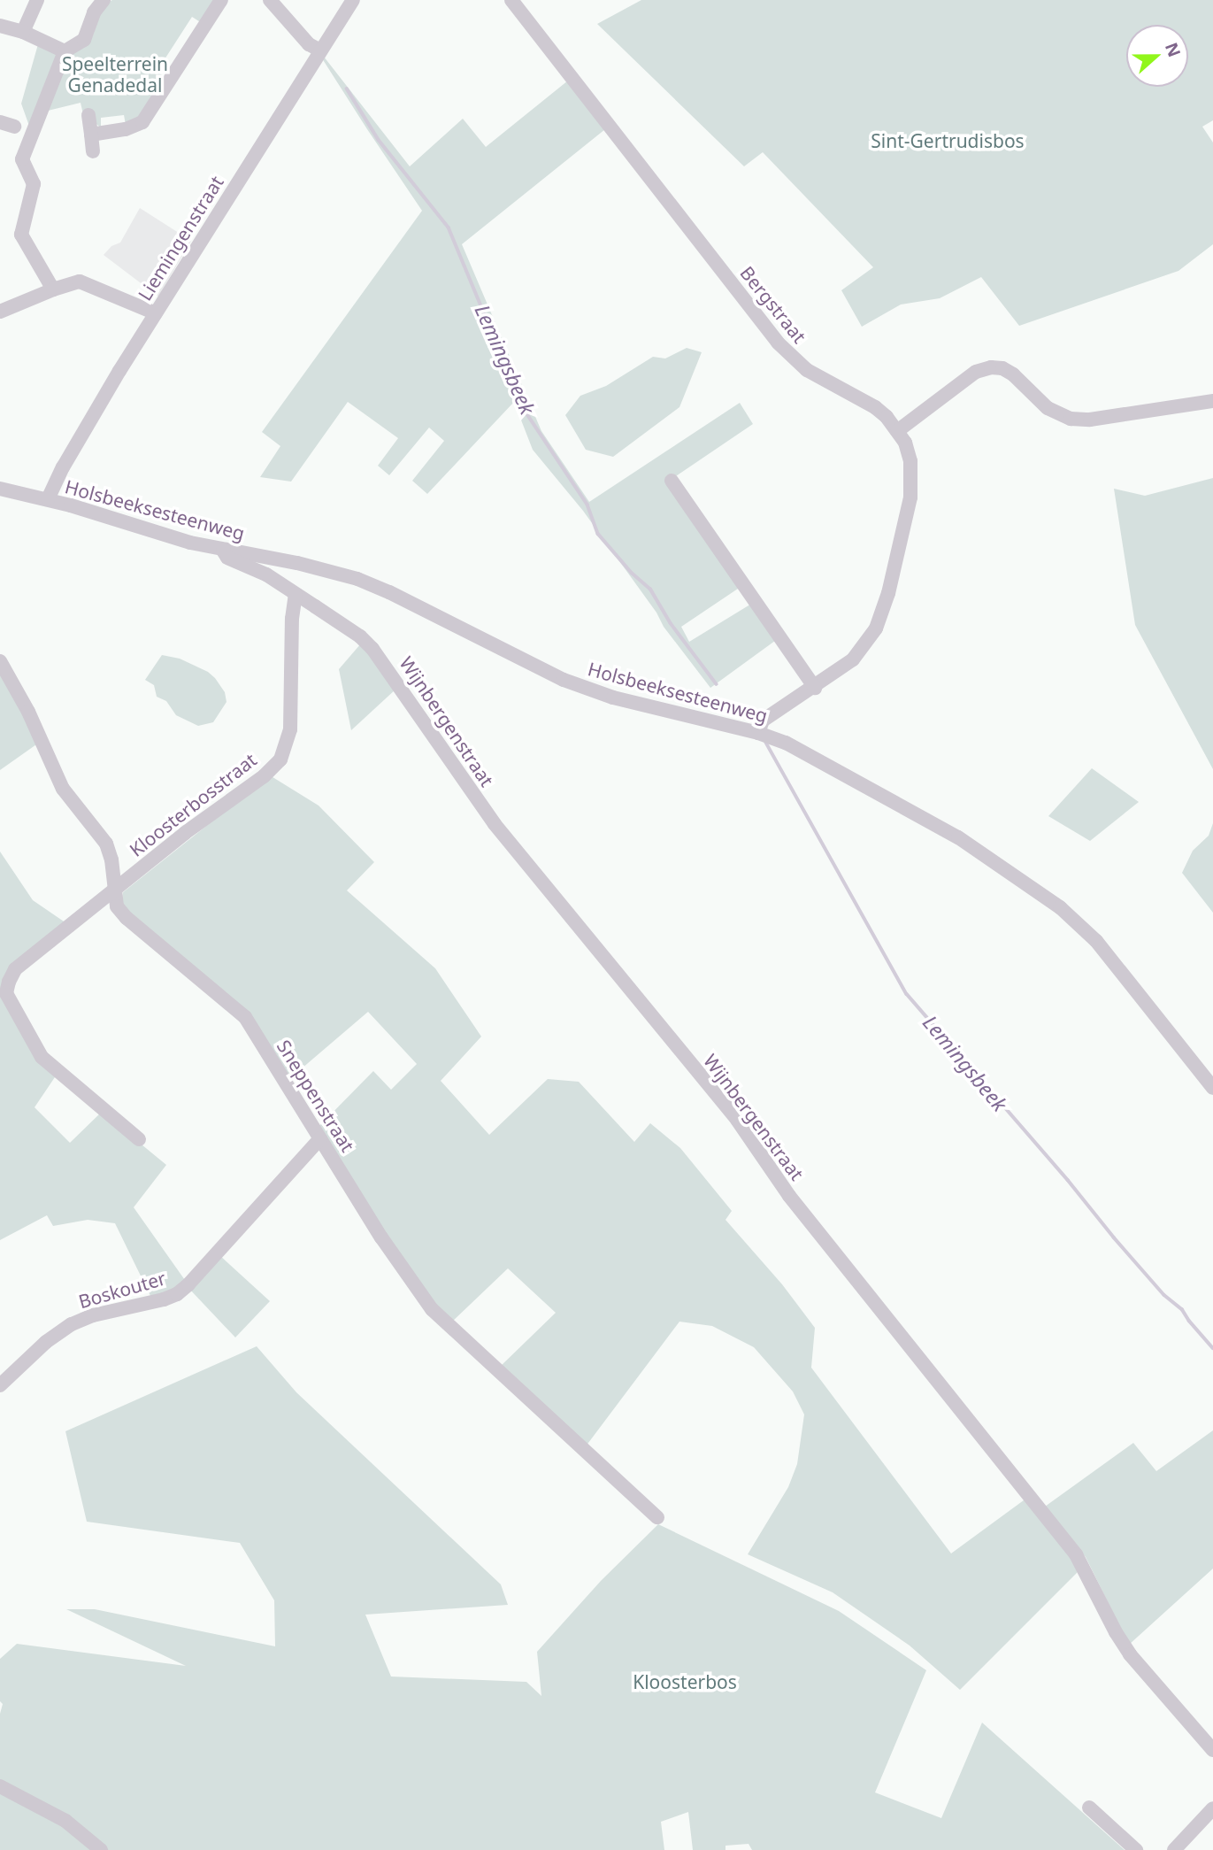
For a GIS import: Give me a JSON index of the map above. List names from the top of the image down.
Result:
{
  "streets": {
    "street": [
      "Liemingenstraat",
      "Bergstraat",
      "Holsbeeksesteenweg",
      "Wijnbergenstraat",
      "Kloosterbosstraat",
      "Sneppenstraat",
      "Boskouter"
    ]
  },
  "crossings": [
    ["Liemingenstraat", "Holsbeeksesteenweg"],
    ["Bergstraat", "Holsbeeksesteenweg"],
    ["Holsbeeksesteenweg", "Wijnbergenstraat"],
    ["Wijnbergenstraat", "Kloosterbosstraat"],
    ["Kloosterbosstraat", "Sneppenstraat"],
    ["Sneppenstraat", "Boskouter"]
  ],
  "water": ["Lemingsbeek"],
  "parks": ["Speelterrein Genadedal", "Sint-Gertrudisbos", "Kloosterbos"],
  "north": "right"
}
